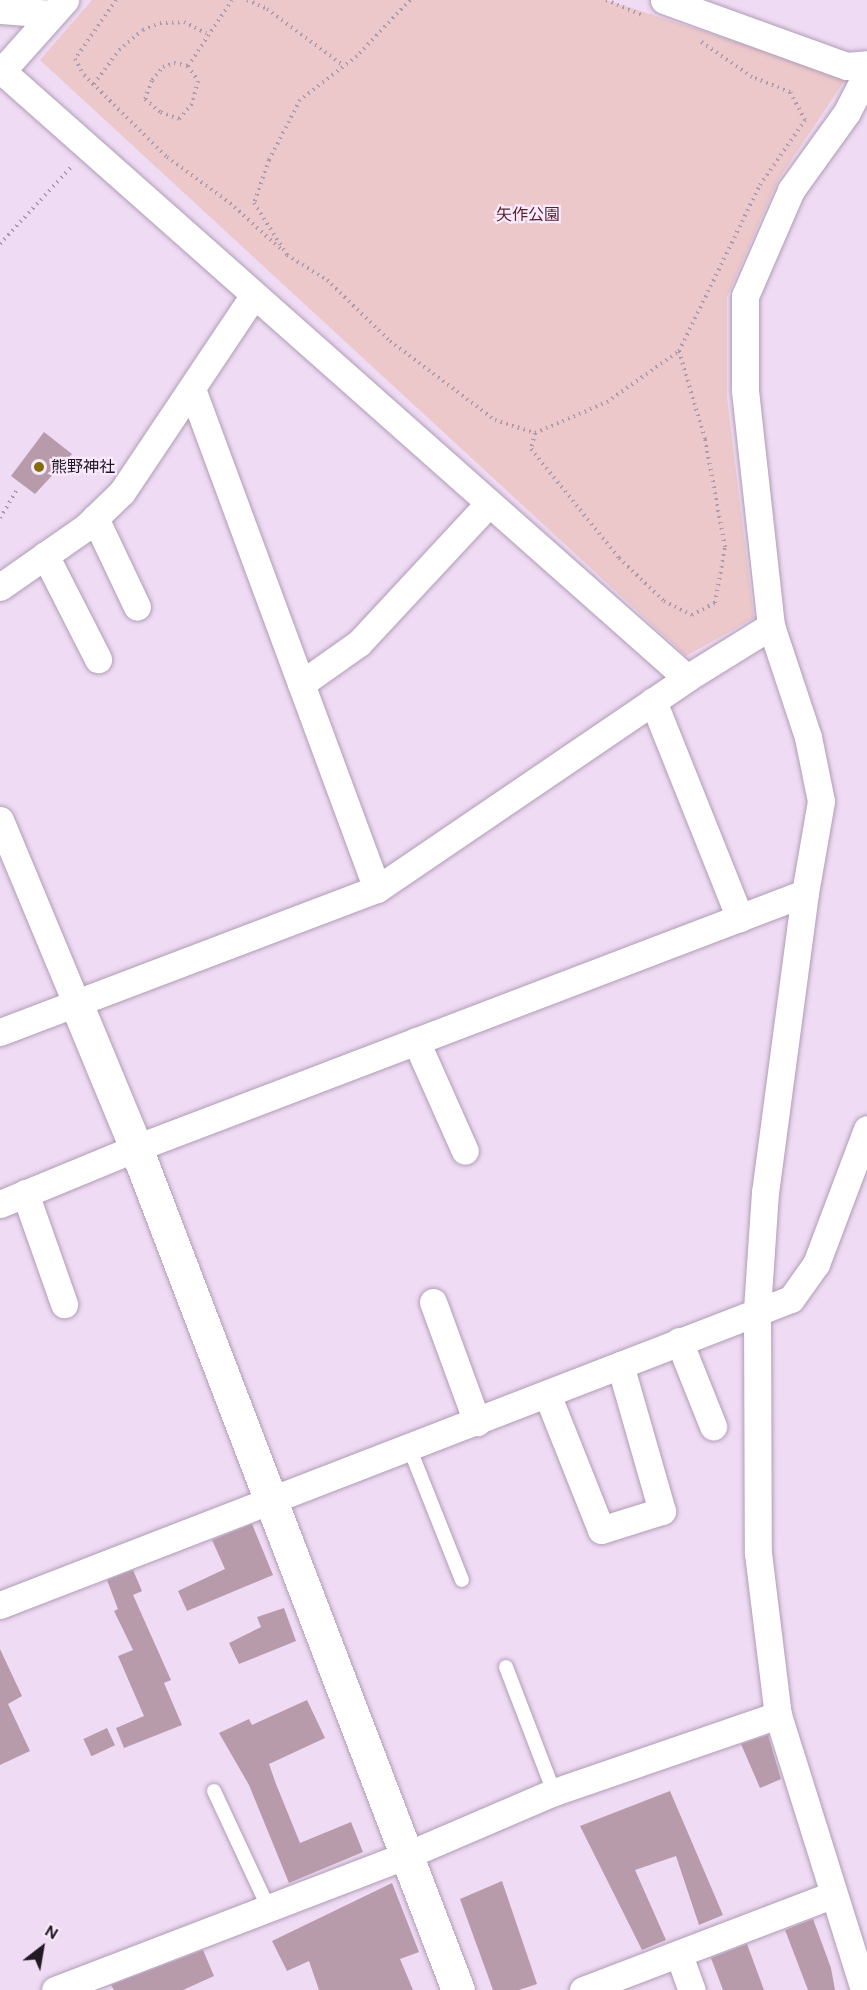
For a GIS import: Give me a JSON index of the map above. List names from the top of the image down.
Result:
{
  "parks": ["矢作公園"],
  "places": ["熊野神社"],
  "north": "top right"
}
